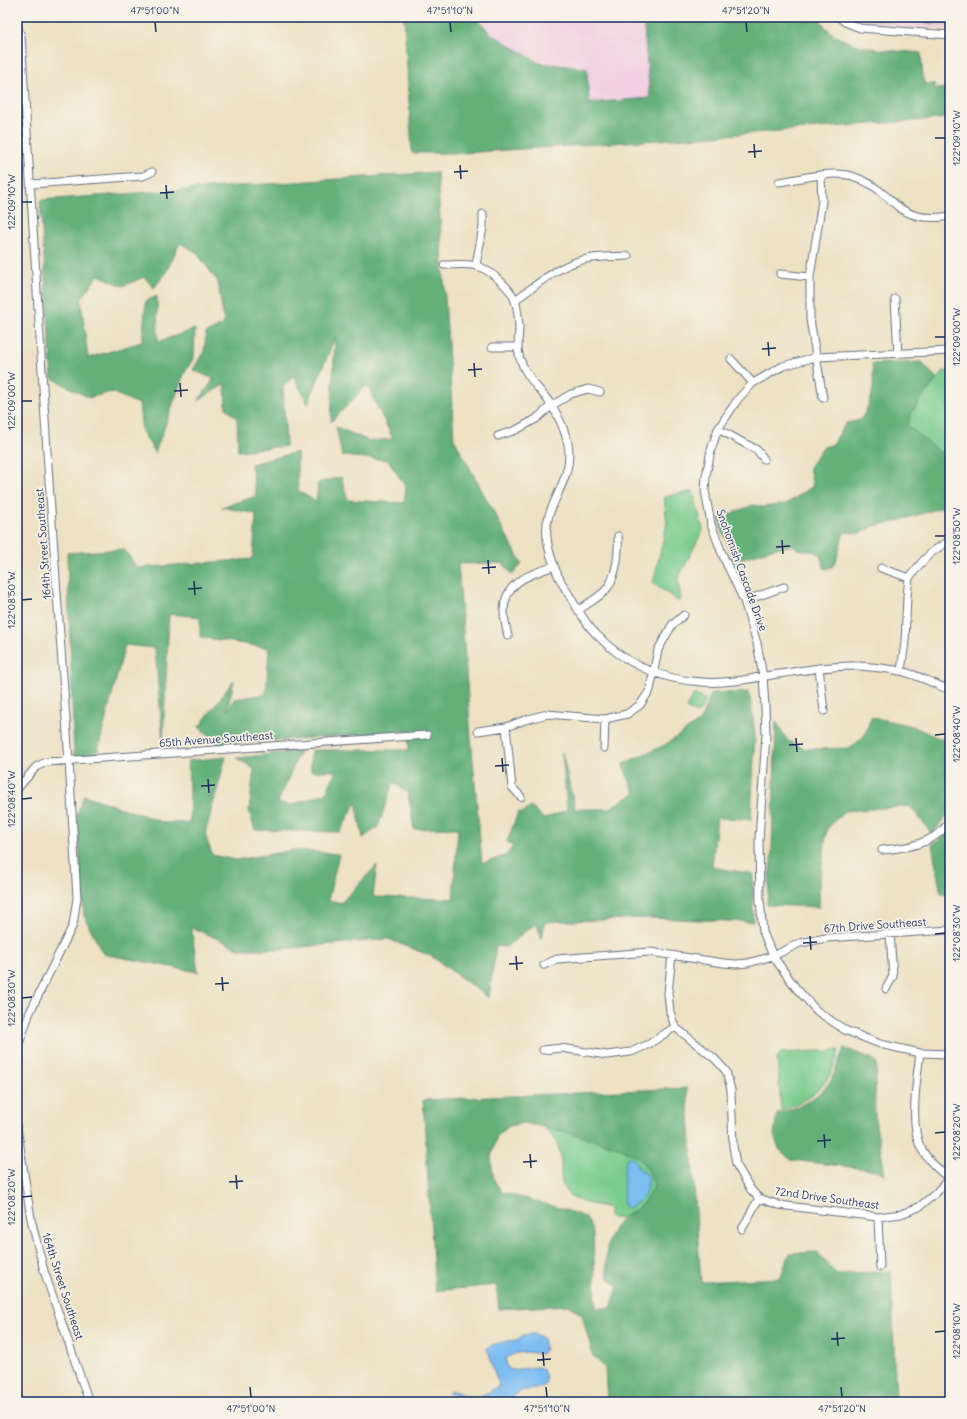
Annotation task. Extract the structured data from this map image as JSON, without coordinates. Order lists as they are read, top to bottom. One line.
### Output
{"streets":{"street":["164th Street Southeast","Snohomish Cascade Drive","65th Avenue Southeast","67th Drive Southeast","72nd Drive Southeast"]},"crossings":[["164th Street Southeast","65th Avenue Southeast"],["Snohomish Cascade Drive","67th Drive Southeast"]],"coordinates":["47°51'00\"N","47°51'10\"N","47°51'20\"N","122°09'10\"W","122°09'00\"W","122°08'50\"W","122°08'40\"W","122°08'30\"W","122°08'20\"W","122°08'10\"W"]}
